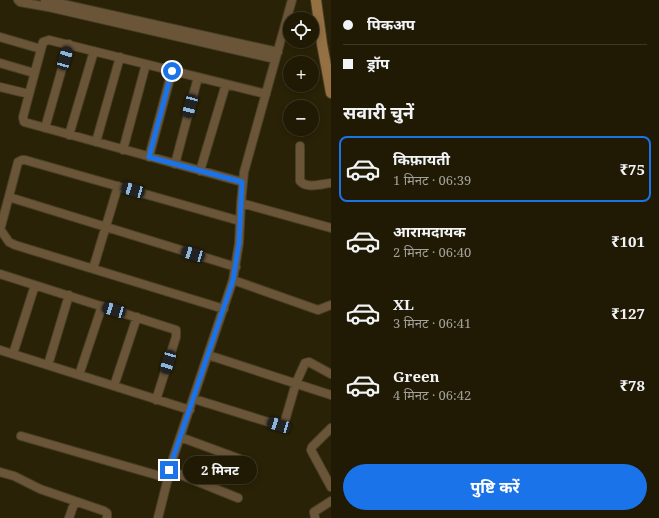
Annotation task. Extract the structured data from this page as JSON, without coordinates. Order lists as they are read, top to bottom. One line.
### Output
{"page":{"banner":["पिकअप","ड्रॉप"],"map_buttons":["+","−"],"heading":"सवारी चुनें","list":[{"name":"किफ़ायती","note":"1 मिनट · 06:39","value":"₹75"},{"name":"आरामदायक","note":"2 मिनट · 06:40","value":"₹101"},{"name":"XL","note":"3 मिनट · 06:41","value":"₹127"},{"name":"Green","note":"4 मिनट · 06:42","value":"₹78"}],"bubble":"2 मिनट","buttons":"पुष्टि करें"}}
